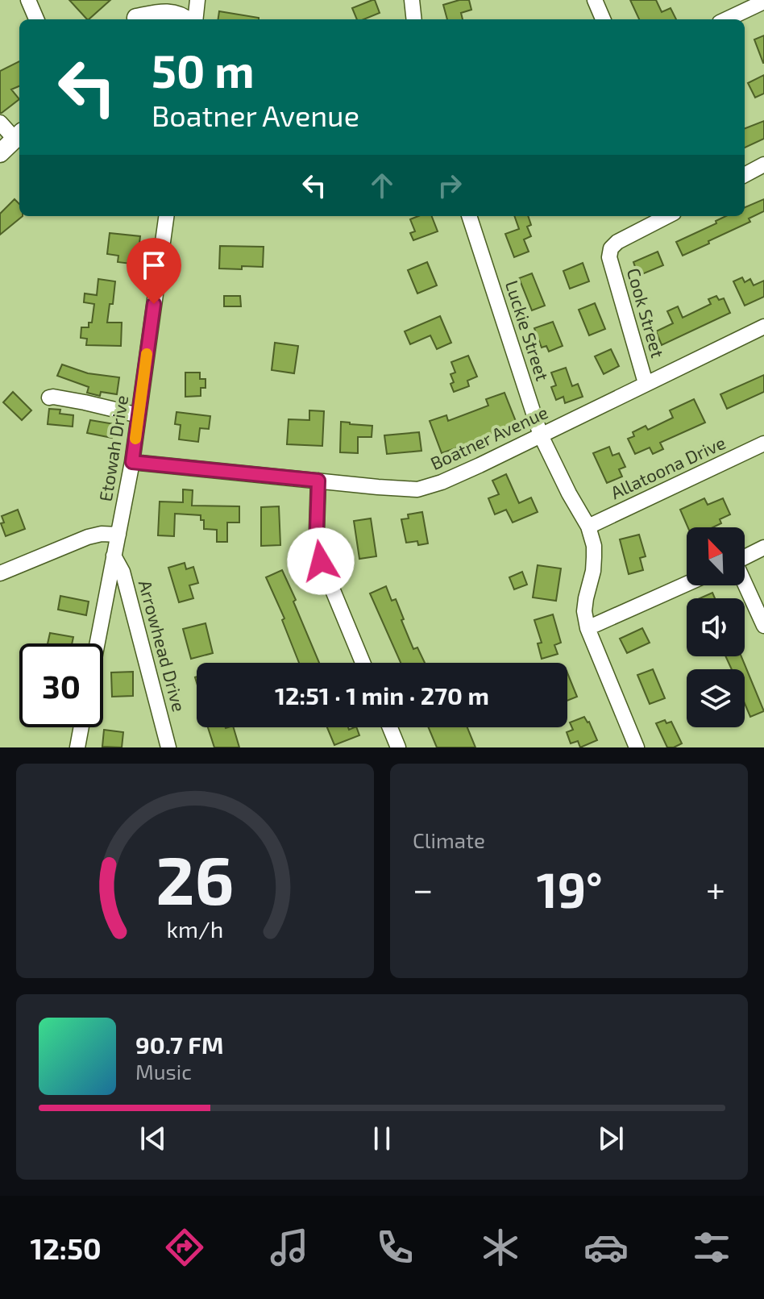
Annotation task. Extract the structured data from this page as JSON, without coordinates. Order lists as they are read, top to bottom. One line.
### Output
{"streets":{"street":["Cook Street","Luckie Street","Boatner Avenue","Etowah Drive","Allatoona Drive","Arrowhead Drive"]},"crossings":[["Cook Street","Boatner Avenue"],["Luckie Street","Boatner Avenue"],["Luckie Street","Allatoona Drive"],["Boatner Avenue","Etowah Drive"],["Etowah Drive","Arrowhead Drive"]],"north":"top left","page":{"turn":["50 m","Boatner Avenue"],"limit":"30","trip":"12:51 · 1 min · 270 m","tile":"Climate","heat":["−","19°","+"],"song":["90.7 FM","Music"],"tabs":"12:50","gauge":["26","km/h"]}}
